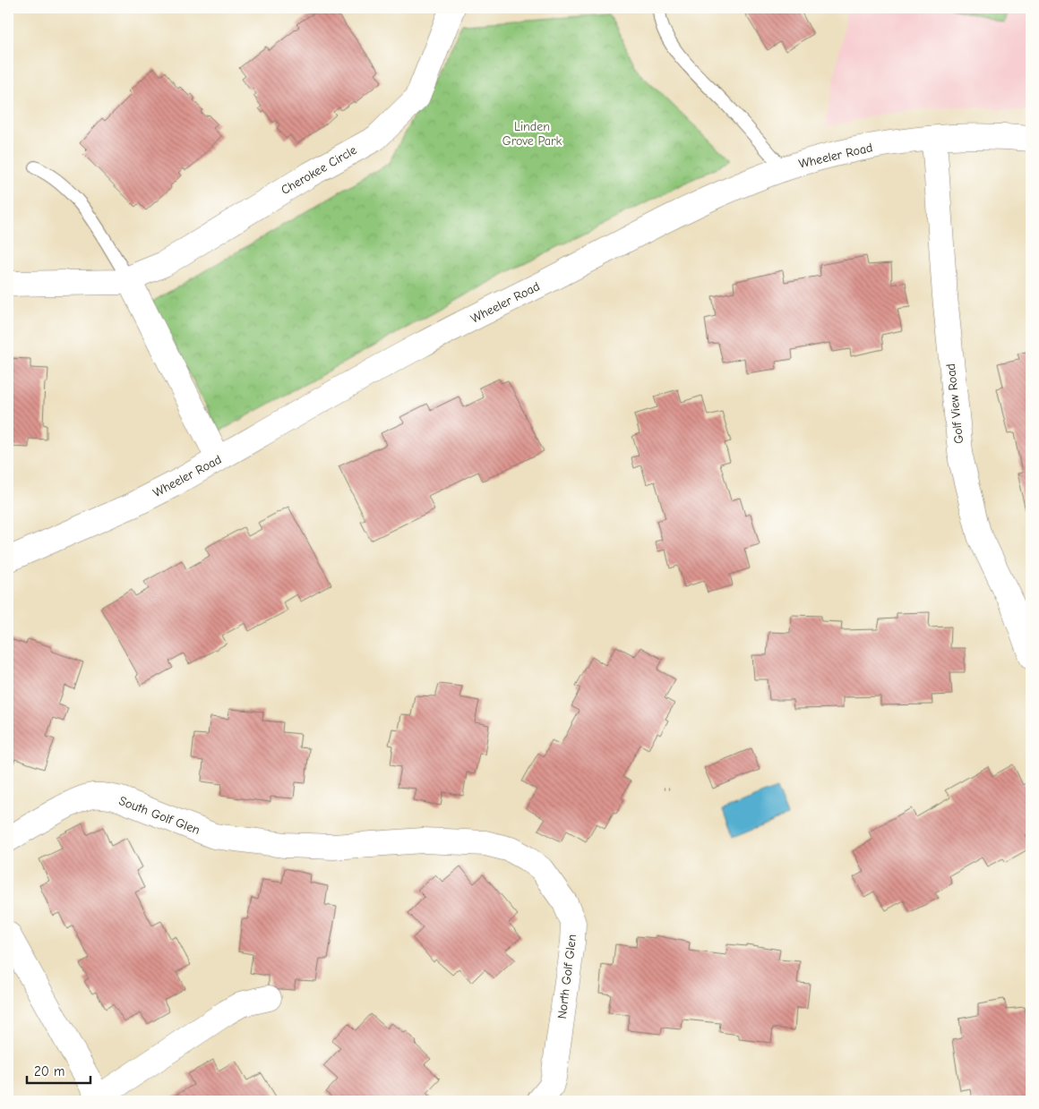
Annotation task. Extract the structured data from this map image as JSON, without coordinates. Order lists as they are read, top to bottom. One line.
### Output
{"streets":{"street":["Wheeler Road","Cherokee Circle","Golf View Road","South Golf Glen","North Golf Glen"]},"crossings":[["Wheeler Road","Golf View Road"],["South Golf Glen","North Golf Glen"]],"parks":["Linden Grove Park"],"scale_bar":"20 m"}
